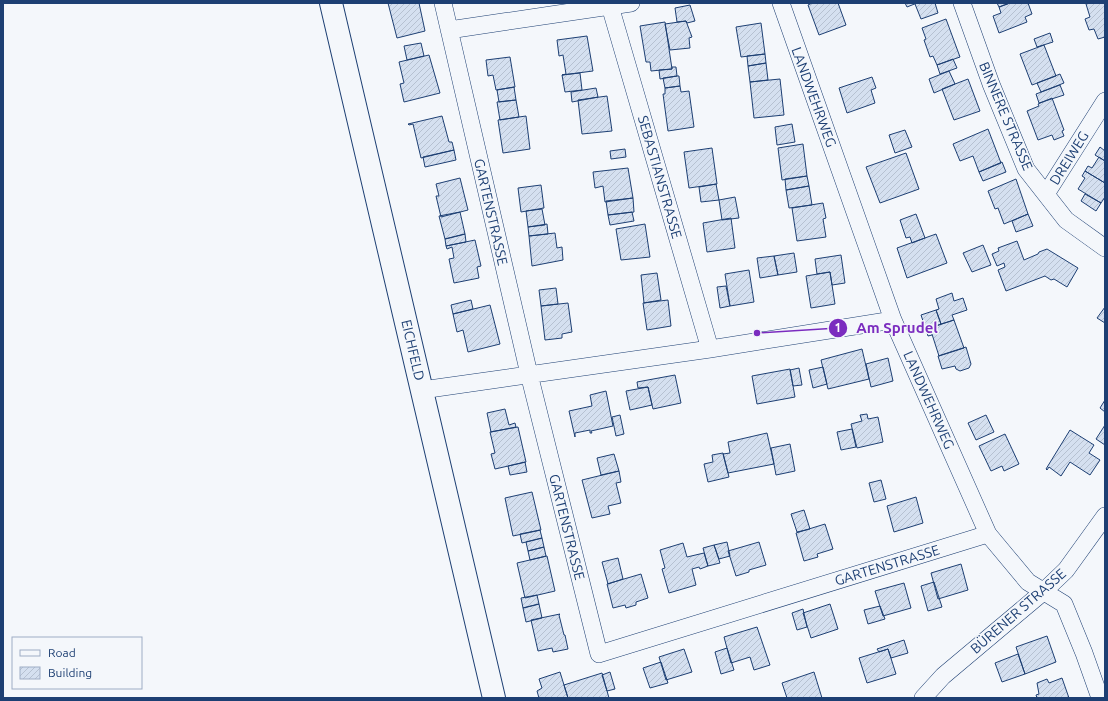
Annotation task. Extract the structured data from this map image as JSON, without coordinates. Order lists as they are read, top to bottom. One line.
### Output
{"streets":{"main road":["EICHFELD"],"street":["LANDWEHRWEG","BINNERE STRASSE","DREIWEG","SEBASTIANSTRASSE","GARTENSTRASSE","BÜRENER STRASSE"]},"crossings":[["LANDWEHRWEG","GARTENSTRASSE"],["LANDWEHRWEG","BÜRENER STRASSE"],["BINNERE STRASSE","DREIWEG"]],"places":["Am Sprudel"],"legend":["Road","Building"]}
